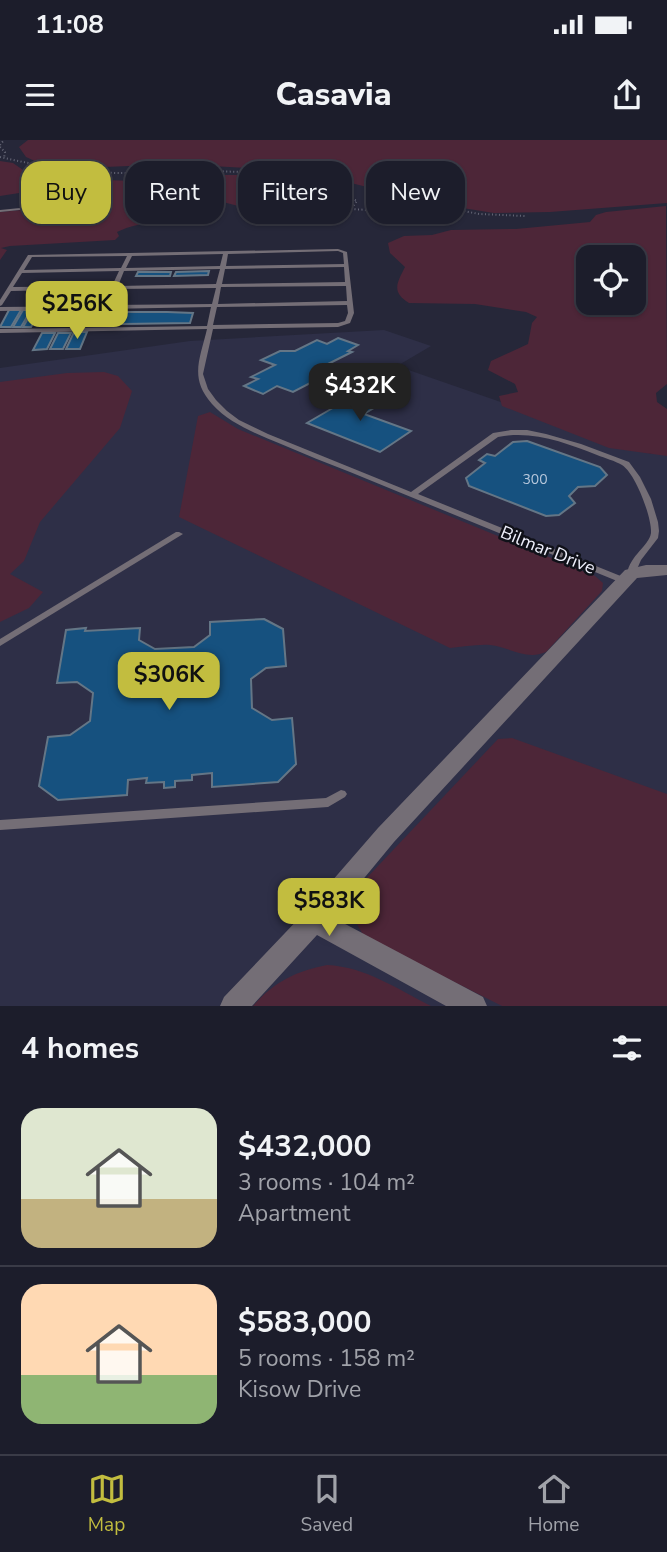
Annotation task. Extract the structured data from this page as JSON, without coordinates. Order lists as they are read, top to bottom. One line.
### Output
{"streets":{"lane":["Bilmar Drive"]},"house_numbers":["300"],"page":{"status":"11:08","header":"Casavia","chip":["Buy","Rent","Filters","New"],"price":["$256K","$432K","$306K","$583K"],"heading":"4 homes","list":[{"name":"$432,000","note":"3 rooms · 104 m² · Apartment"},{"name":"$583,000","note":"5 rooms · 158 m² · Kisow Drive"}],"tabs":["Map","Saved","Home"]}}
